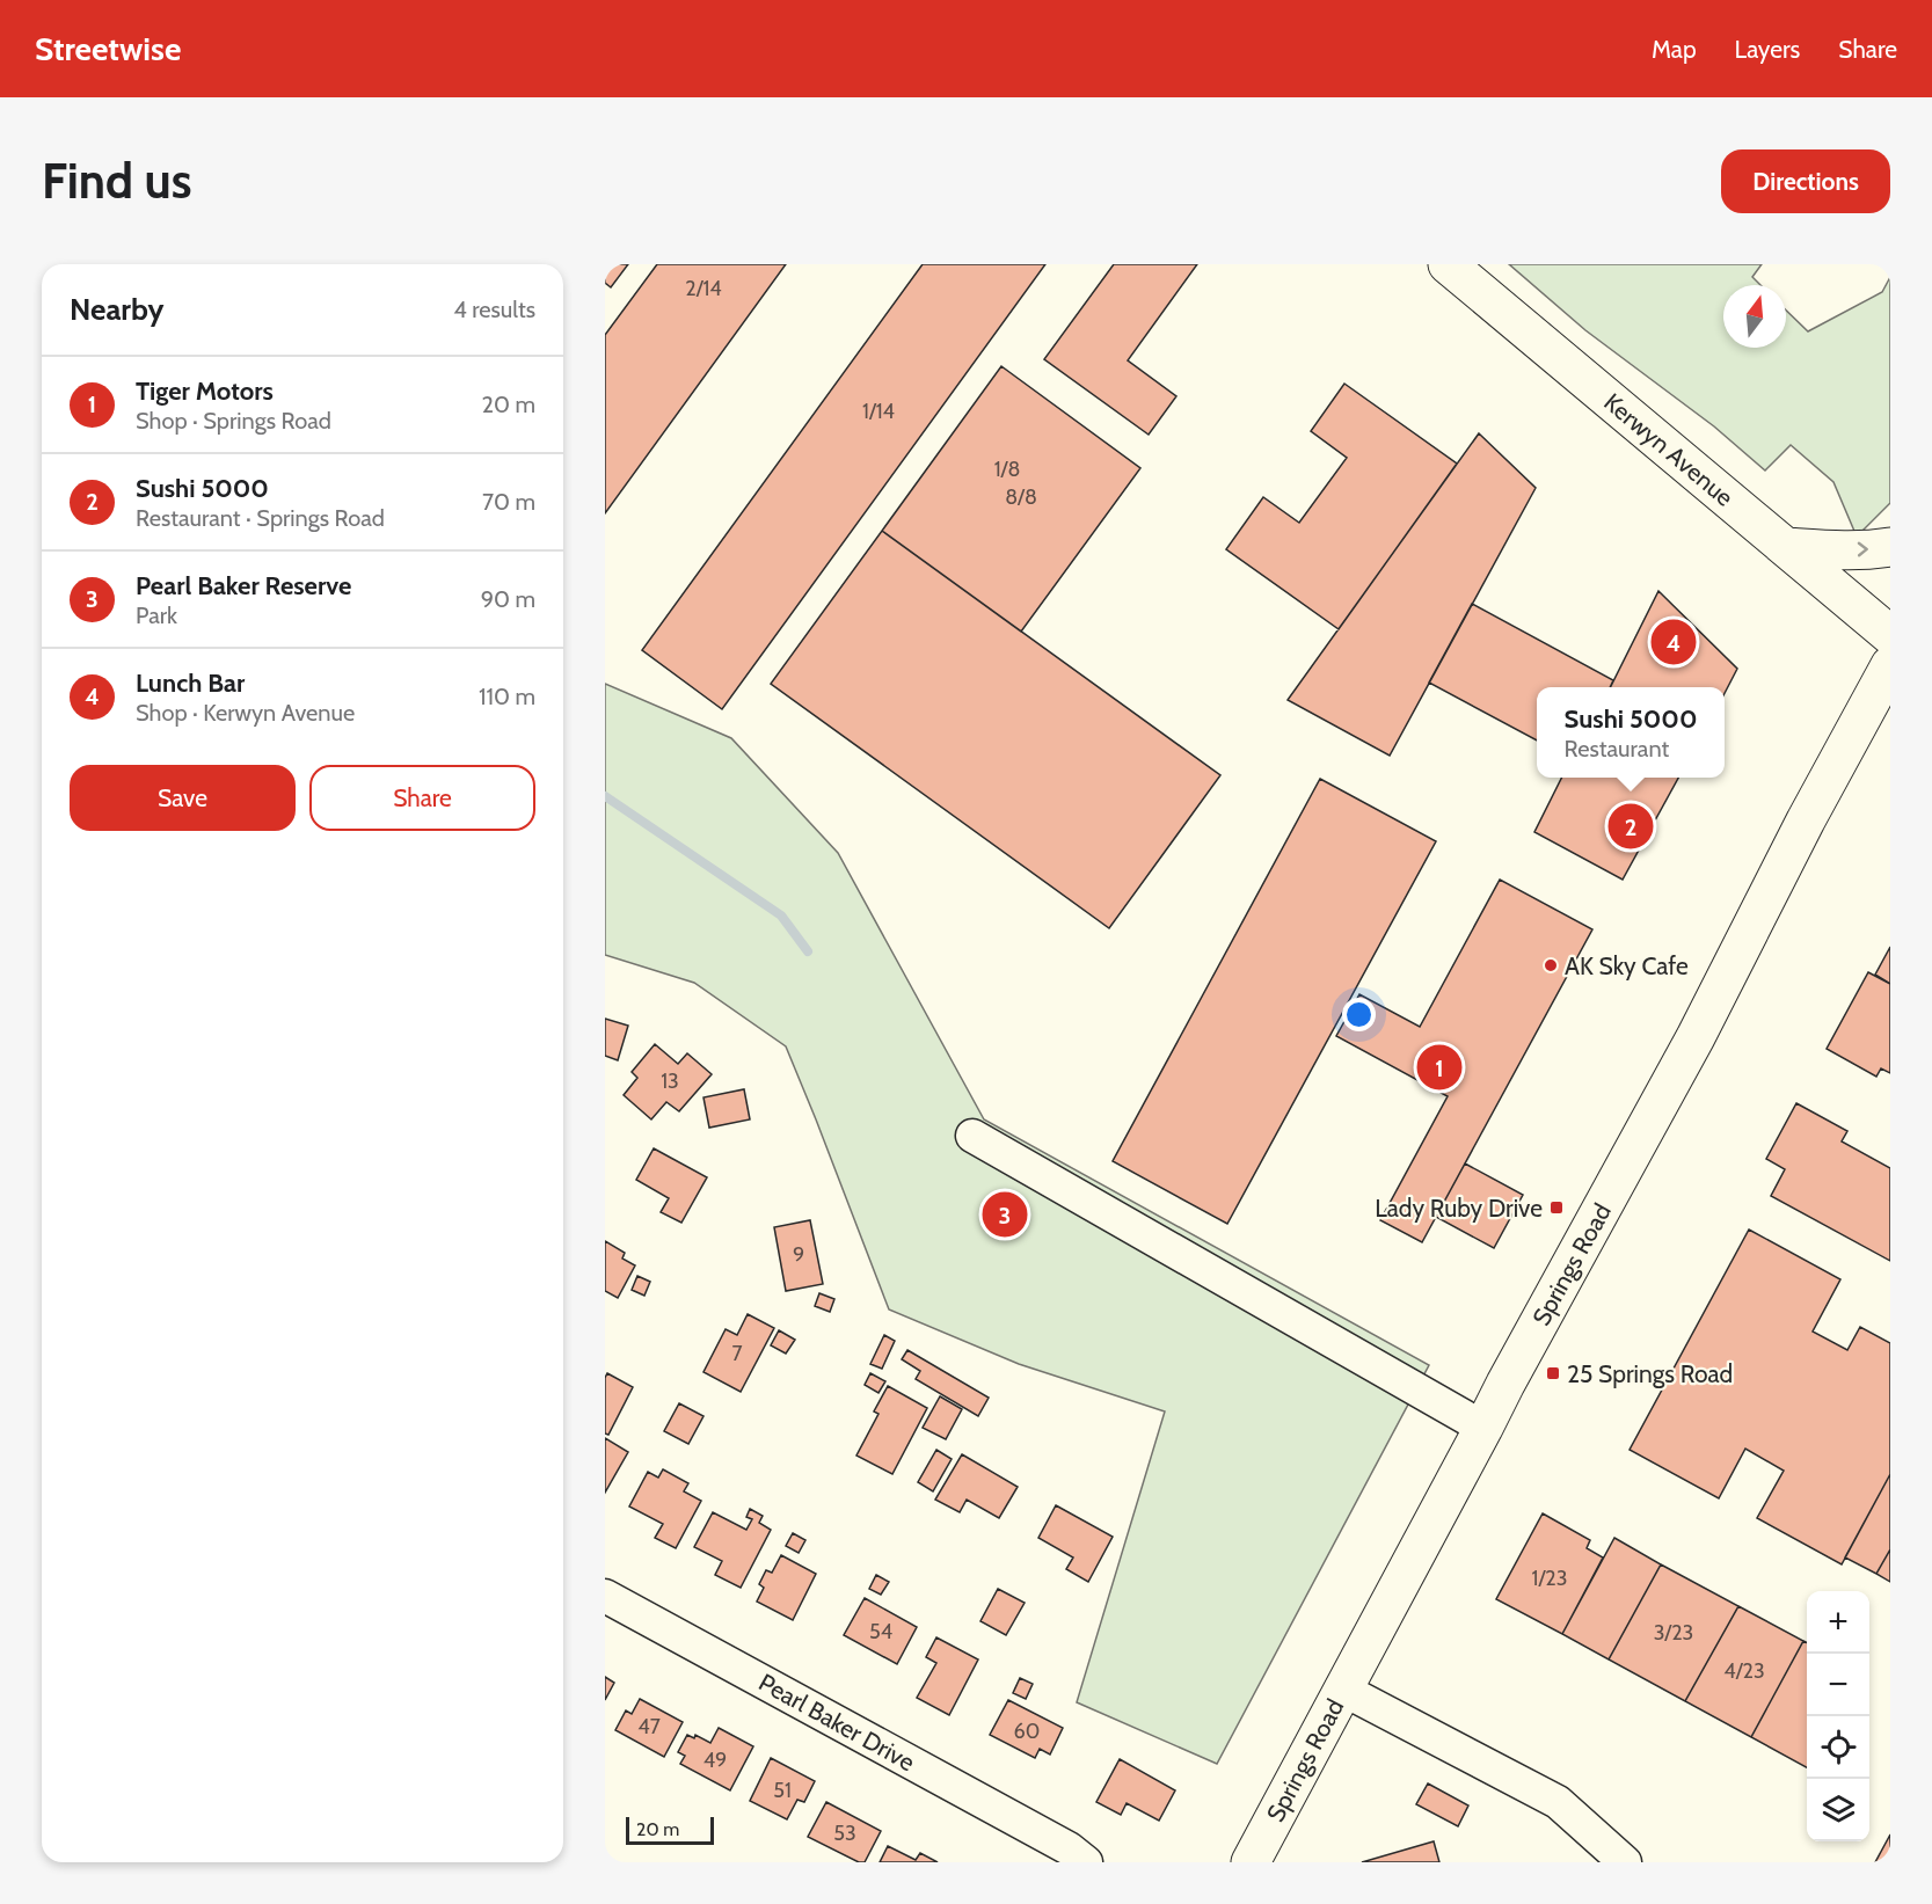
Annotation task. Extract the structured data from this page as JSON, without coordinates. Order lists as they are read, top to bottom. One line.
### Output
{"streets":{"main road":["Kerwyn Avenue","Springs Road"],"street":["Pearl Baker Drive"]},"places":{"other":["AK Sky Cafe"],"transit":["Lady Ruby Drive","25 Springs Road"]},"house_numbers":["2/14","1/14","1/8","8/8","13","9","7","1/23","54","3/23","4/23","47","60","49","51","53"],"scale_bar":"20 m","north":"top","page":{"header":"Streetwise","nav":["Map","Layers","Share"],"buttons":["Directions",["Save","Share"]],"title":"Find us","heading":["Nearby","4 results"],"list":[{"mark":"1","name":"Tiger Motors","note":"Shop · Springs Road","value":"20 m"},{"mark":"2","name":"Sushi 5000","note":"Restaurant · Springs Road","value":"70 m"},{"mark":"3","name":"Pearl Baker Reserve","note":"Park","value":"90 m"},{"mark":"4","name":"Lunch Bar","note":"Shop · Kerwyn Avenue","value":"110 m"}],"pins":["4","2","1","3"],"popup":["Sushi 5000","Restaurant"],"map_buttons":["+","−"],"scale":"20 m"}}
